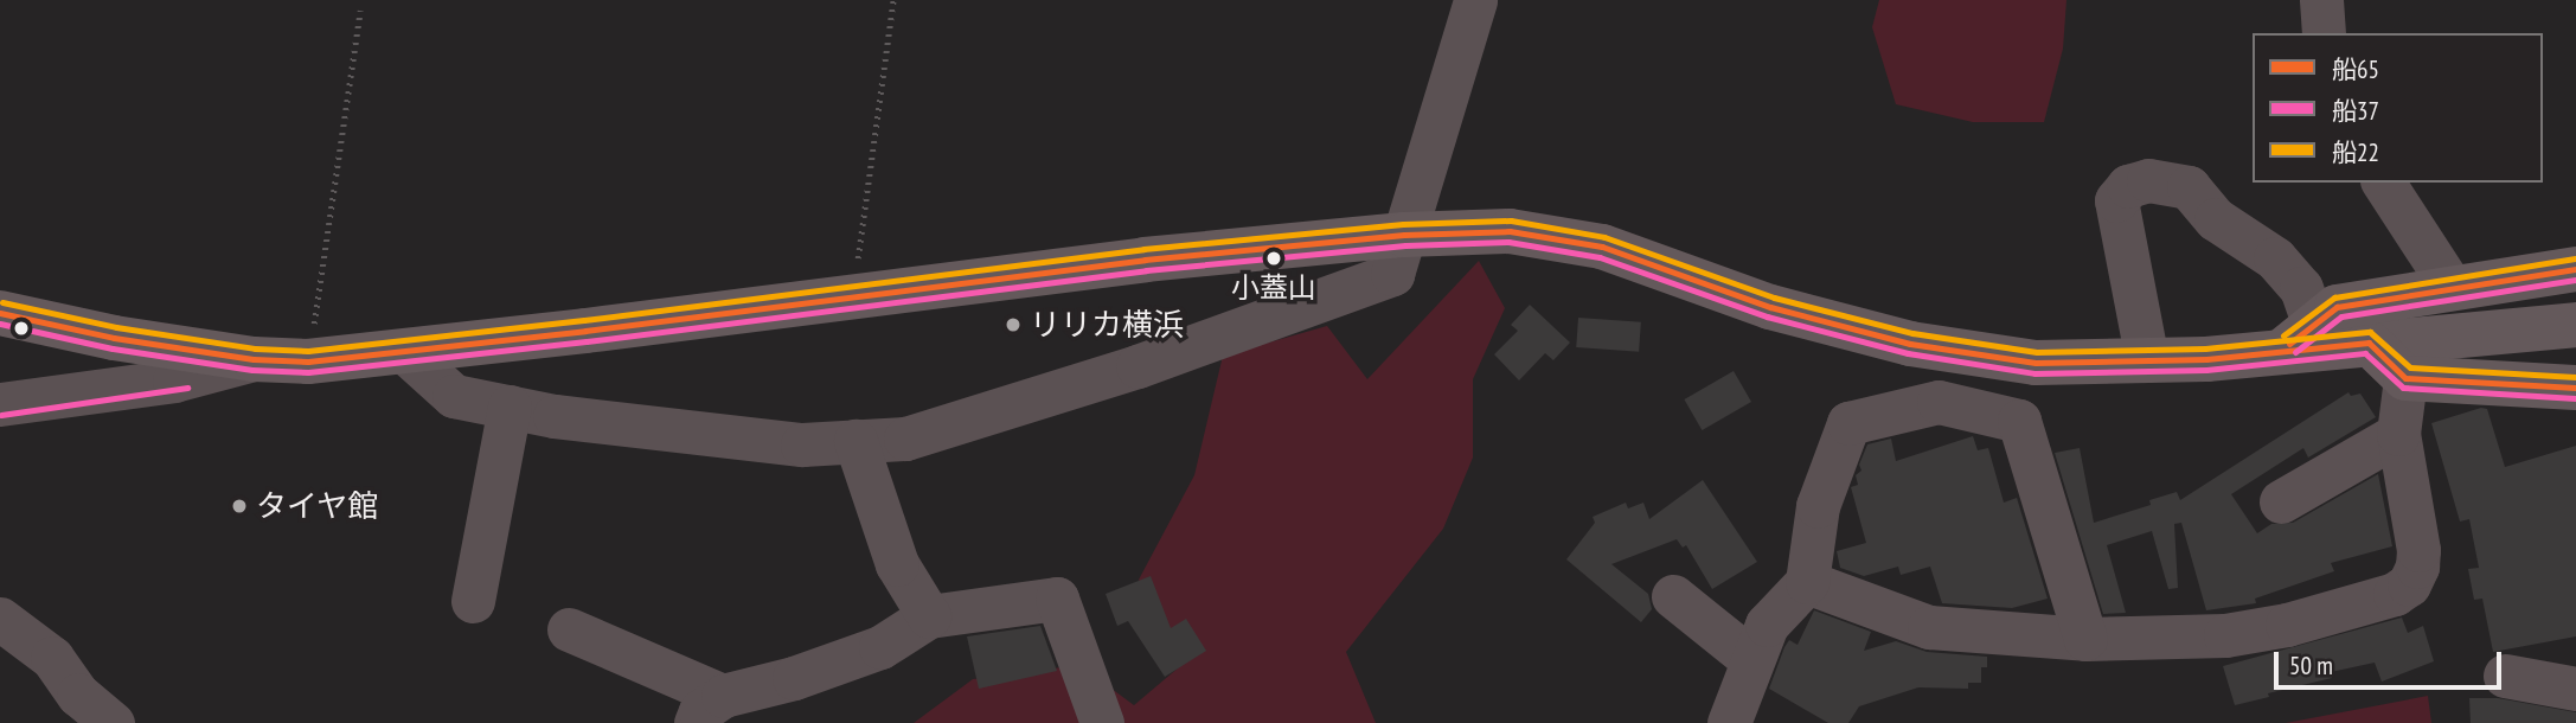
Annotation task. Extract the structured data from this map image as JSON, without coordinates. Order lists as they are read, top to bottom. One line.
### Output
{"places":["小蓋山","リリカ横浜","タイヤ館"],"lines":["transit line 船22","transit line 船65","transit line 船37"],"legend":["船65","船37","船22"],"scale_bar":"50 m"}
